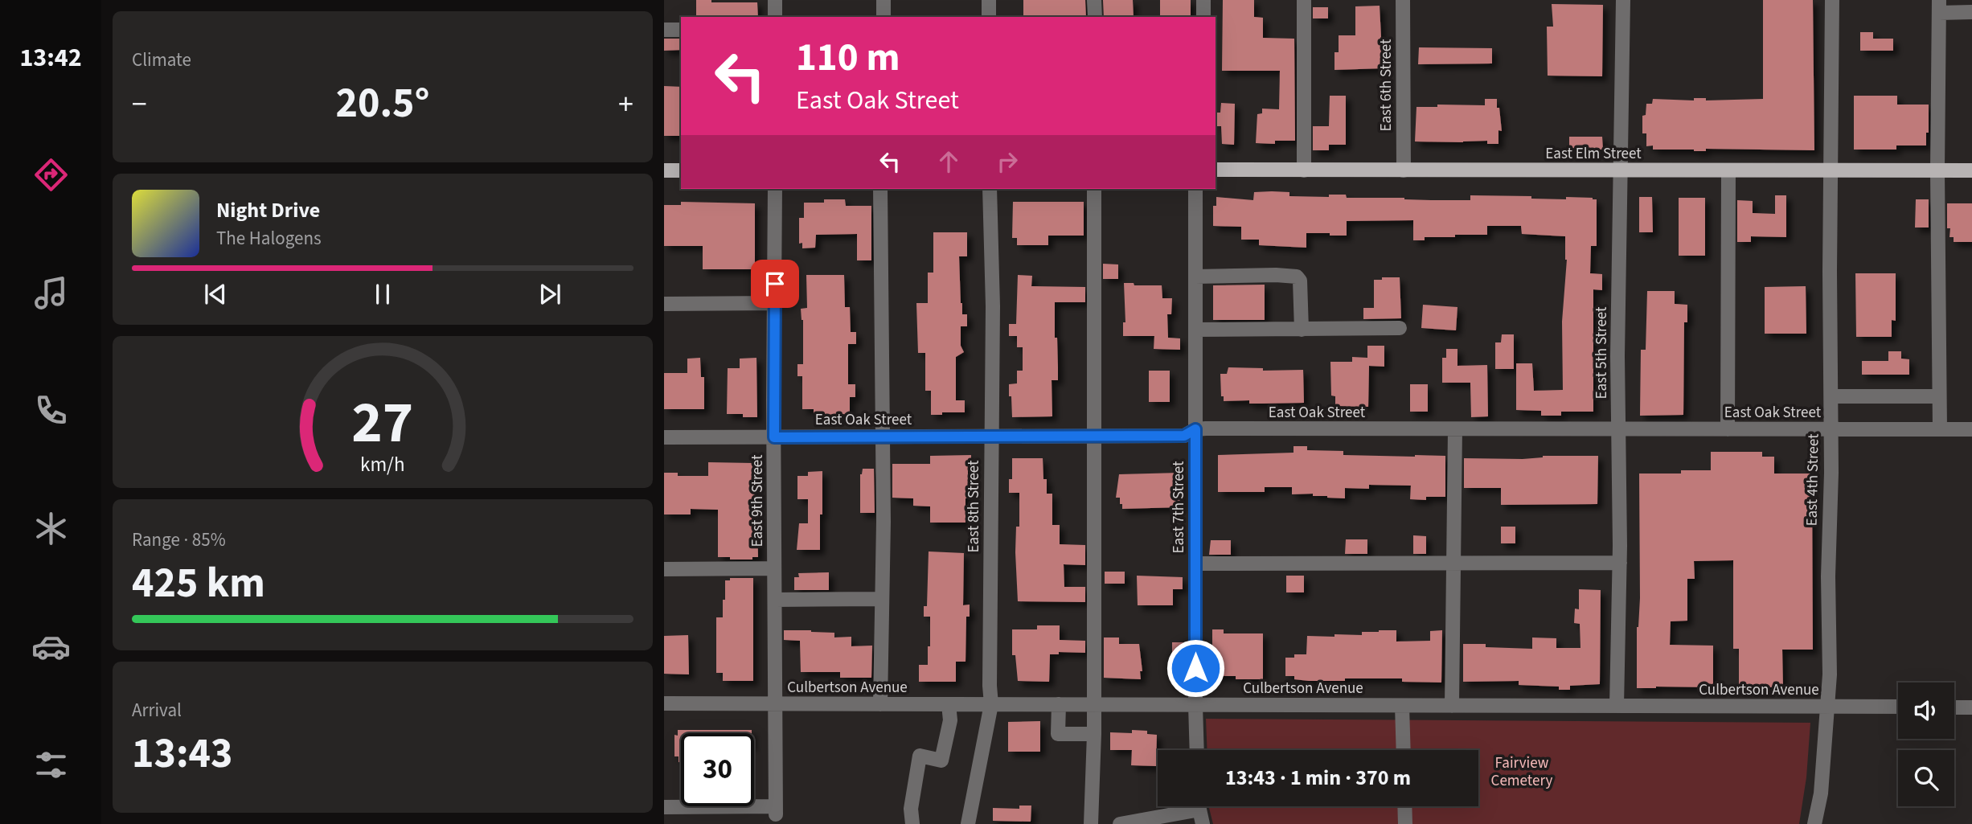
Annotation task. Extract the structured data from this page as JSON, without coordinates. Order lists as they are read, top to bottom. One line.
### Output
{"streets":{"main road":["East Elm Street"],"street":["East 6th Street","East 5th Street","East Oak Street","East 4th Street","East 9th Street","East 8th Street","East 7th Street","Culbertson Avenue"]},"crossings":[["East 6th Street","East Elm Street"],["East Elm Street","East 5th Street"],["East Elm Street","East 4th Street"],["East 5th Street","East Oak Street"],["East 5th Street","Culbertson Avenue"],["East Oak Street","East 4th Street"],["East Oak Street","East 9th Street"],["East Oak Street","East 8th Street"],["East Oak Street","East 7th Street"],["East 4th Street","Culbertson Avenue"],["East 9th Street","Culbertson Avenue"],["East 8th Street","Culbertson Avenue"],["East 7th Street","Culbertson Avenue"]],"parks":["Fairview Cemetery"],"page":{"tabs":"13:42","tile":["Climate",["Range · 85%","425 km"],["Arrival","13:43"]],"turn":["110 m","East Oak Street"],"heat":["−","20.5°","+"],"song":["Night Drive","The Halogens"],"limit":"30","trip":"13:43 · 1 min · 370 m","gauge":["27","km/h"]}}
